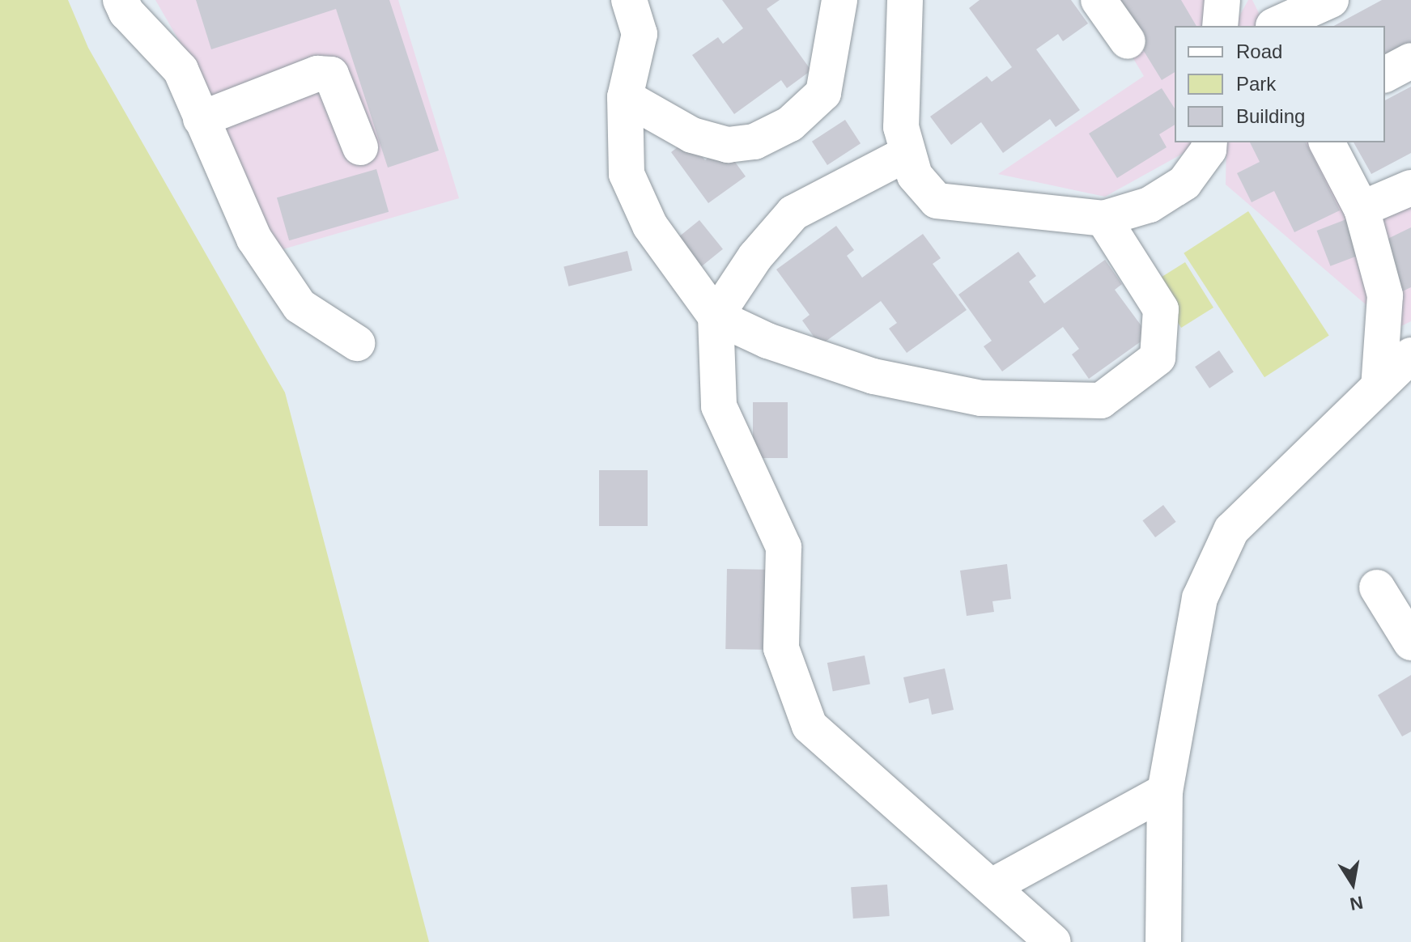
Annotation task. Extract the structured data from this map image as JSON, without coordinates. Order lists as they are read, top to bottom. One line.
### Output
{"legend":["Road","Park","Building"],"north":"bottom"}
